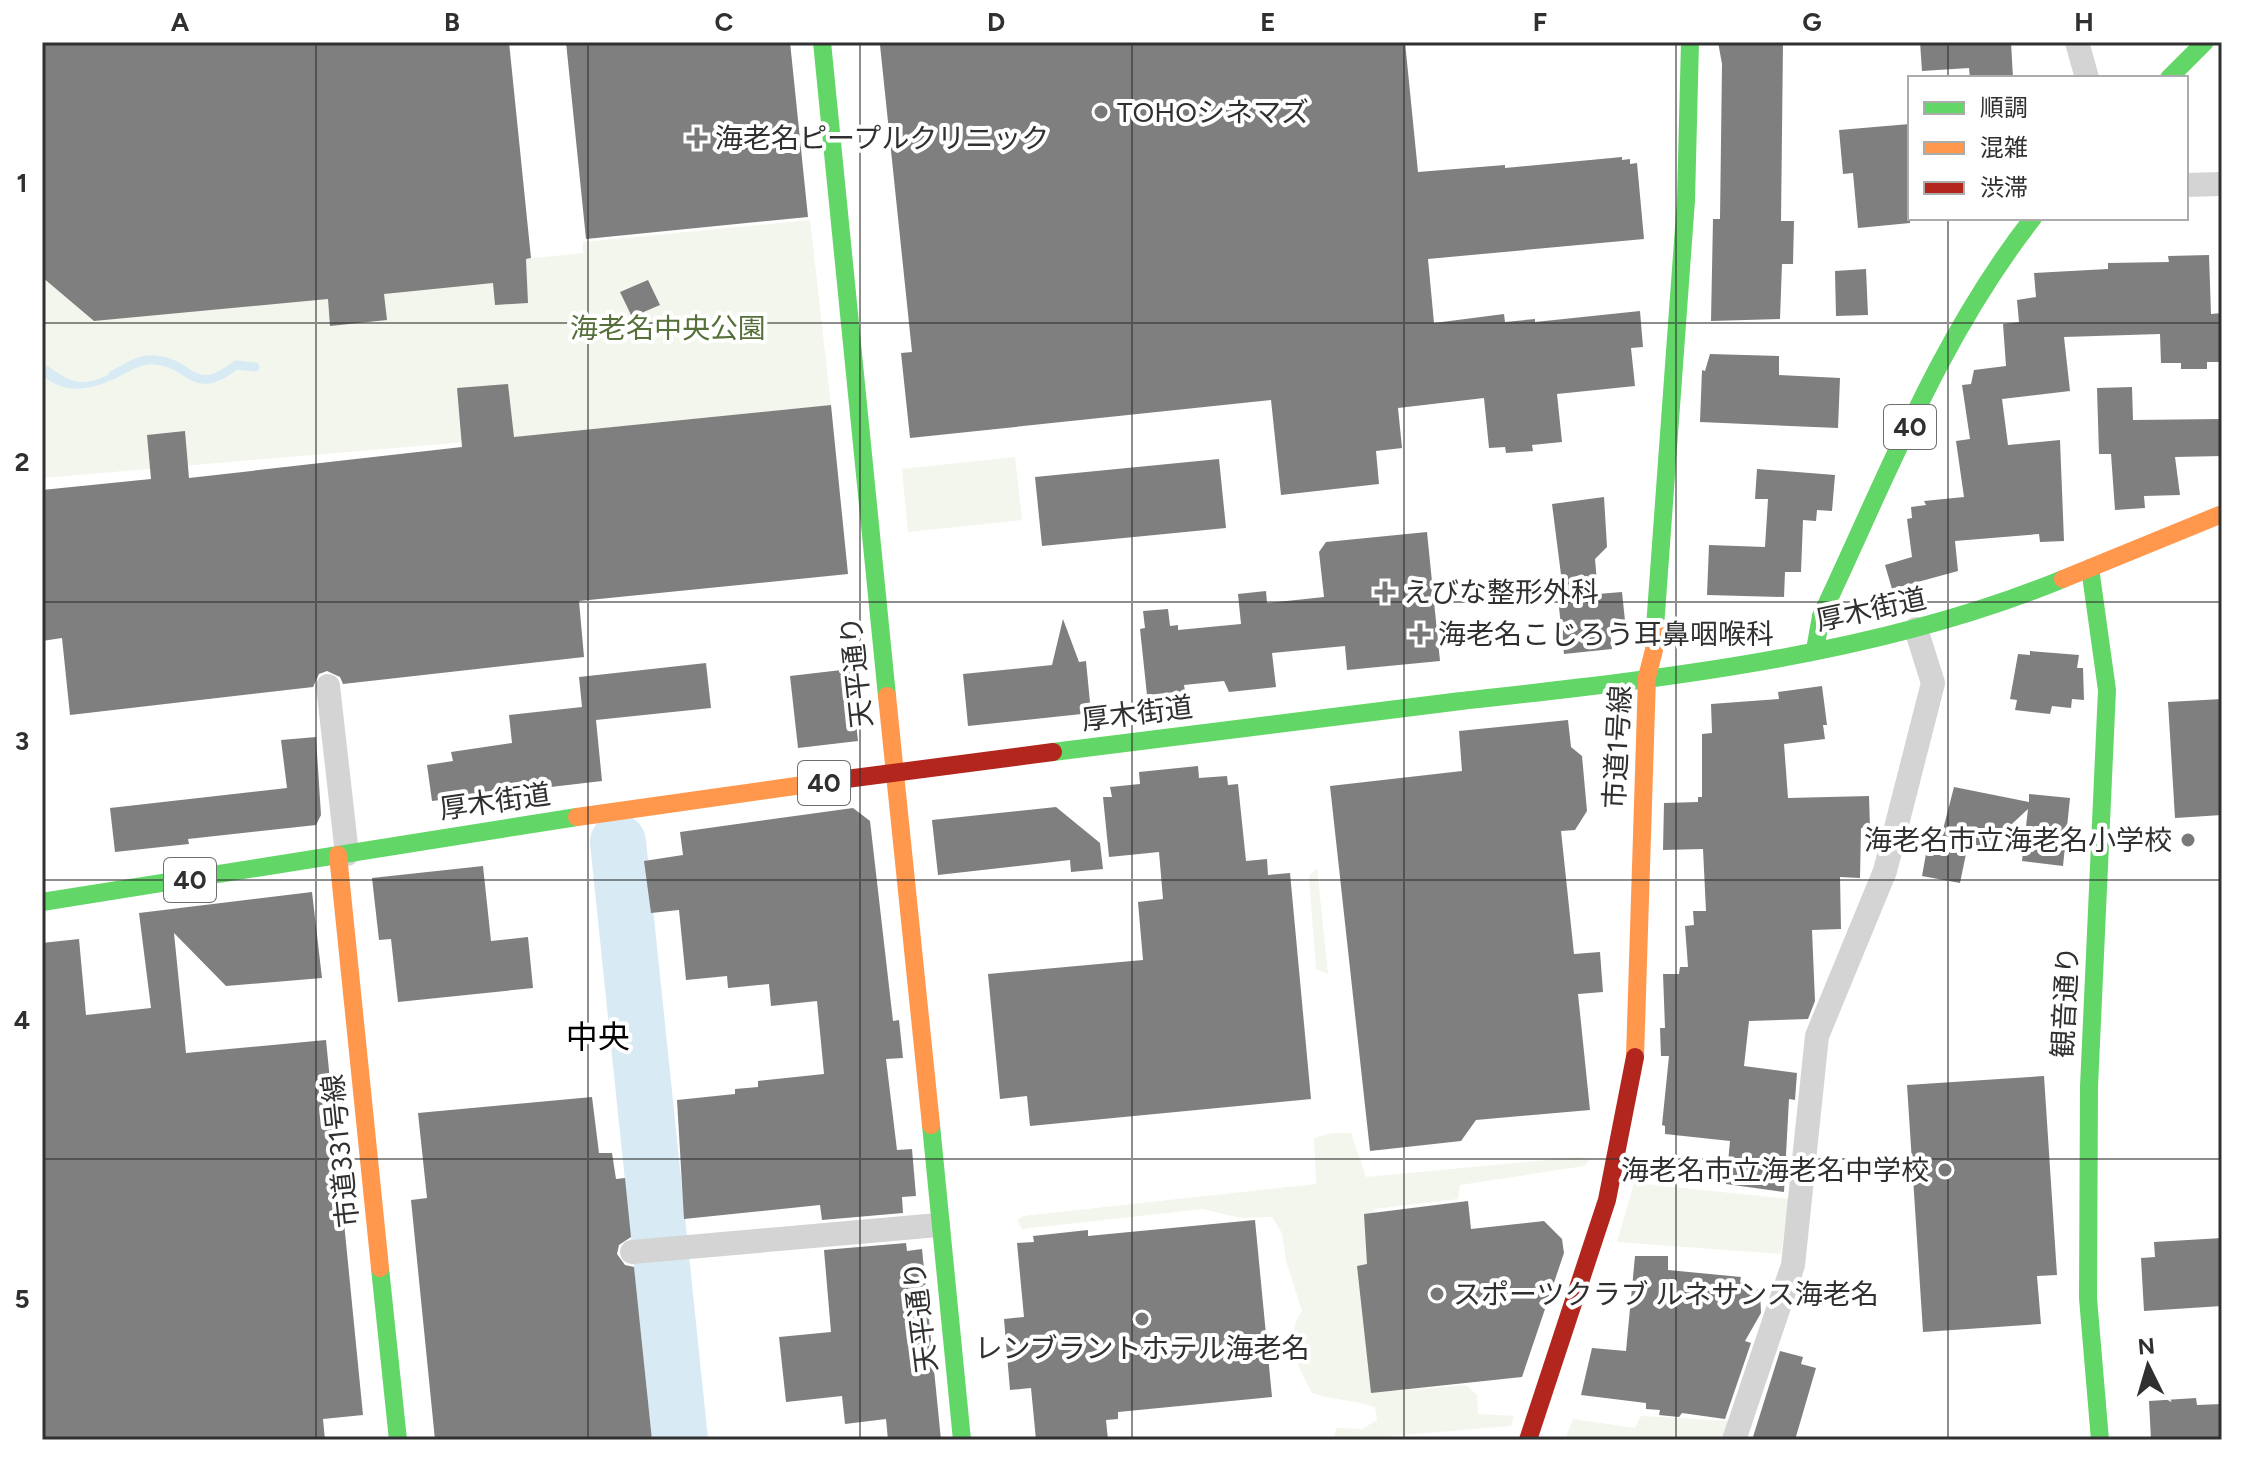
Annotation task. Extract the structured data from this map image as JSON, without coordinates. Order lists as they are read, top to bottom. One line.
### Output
{"streets":{"main road":["40","厚木街道","天平通り","市道1号線","観音通り","市道331号線"]},"crossings":[["40","厚木街道"],["厚木街道","天平通り"],["厚木街道","市道1号線"],["厚木街道","観音通り"],["厚木街道","市道331号線"]],"districts":["中央"],"parks":["海老名中央公園"],"places":{"other":["TOHOシネマズ","海老名市立海老名小学校","海老名市立海老名中学校","スポーツクラブ ルネサンス海老名","レンブラントホテル海老名"],"health":["海老名ピープルクリニック","えびな整形外科","海老名こじろう耳鼻咽喉科"]},"legend":["順調","混雑","渋滞"],"north":"top","grid":{"columns":["A","B","C","D","E","F","G","H"],"rows":["1","2","3","4","5"]}}
